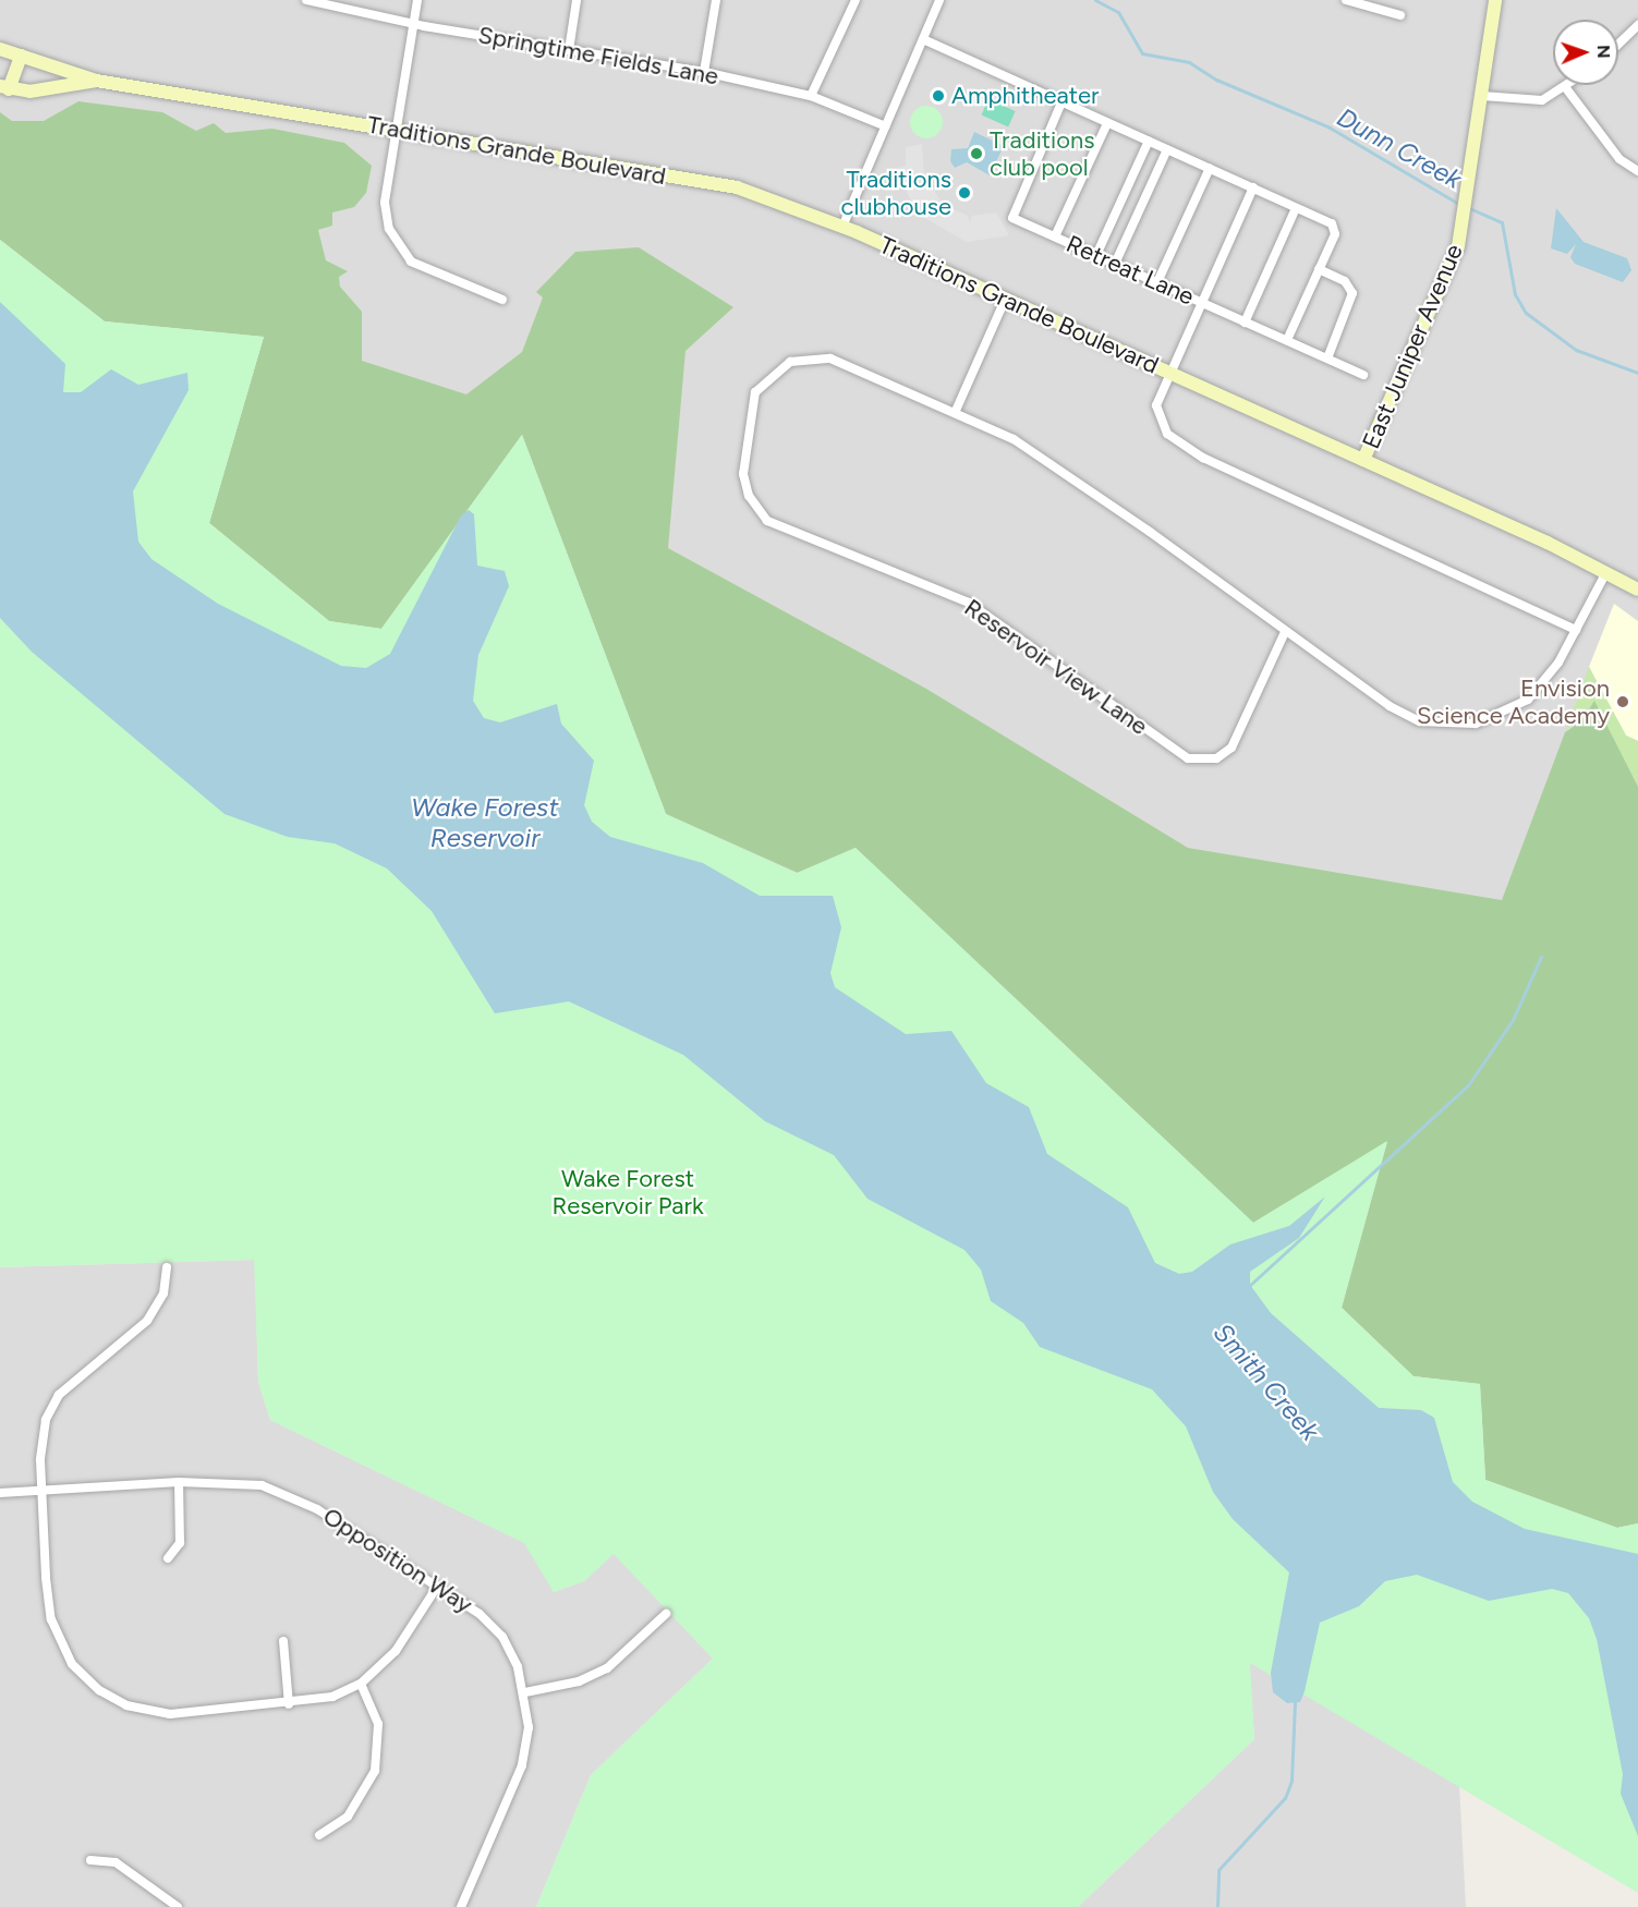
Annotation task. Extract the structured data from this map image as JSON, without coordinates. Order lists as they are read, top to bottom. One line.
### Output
{"streets":{"main road":["Traditions Grande Boulevard","East Juniper Avenue"],"street":["Springtime Fields Lane","Retreat Lane","Reservoir View Lane","Opposition Way"]},"crossings":[["Traditions Grande Boulevard","East Juniper Avenue"],["Traditions Grande Boulevard","Reservoir View Lane"]],"water":["Dunn Creek","Wake Forest Reservoir","Smith Creek"],"parks":["Wake Forest Reservoir Park"],"places":["Amphitheater","Traditions club pool","Traditions clubhouse","Envision Science Academy"],"north":"right"}
